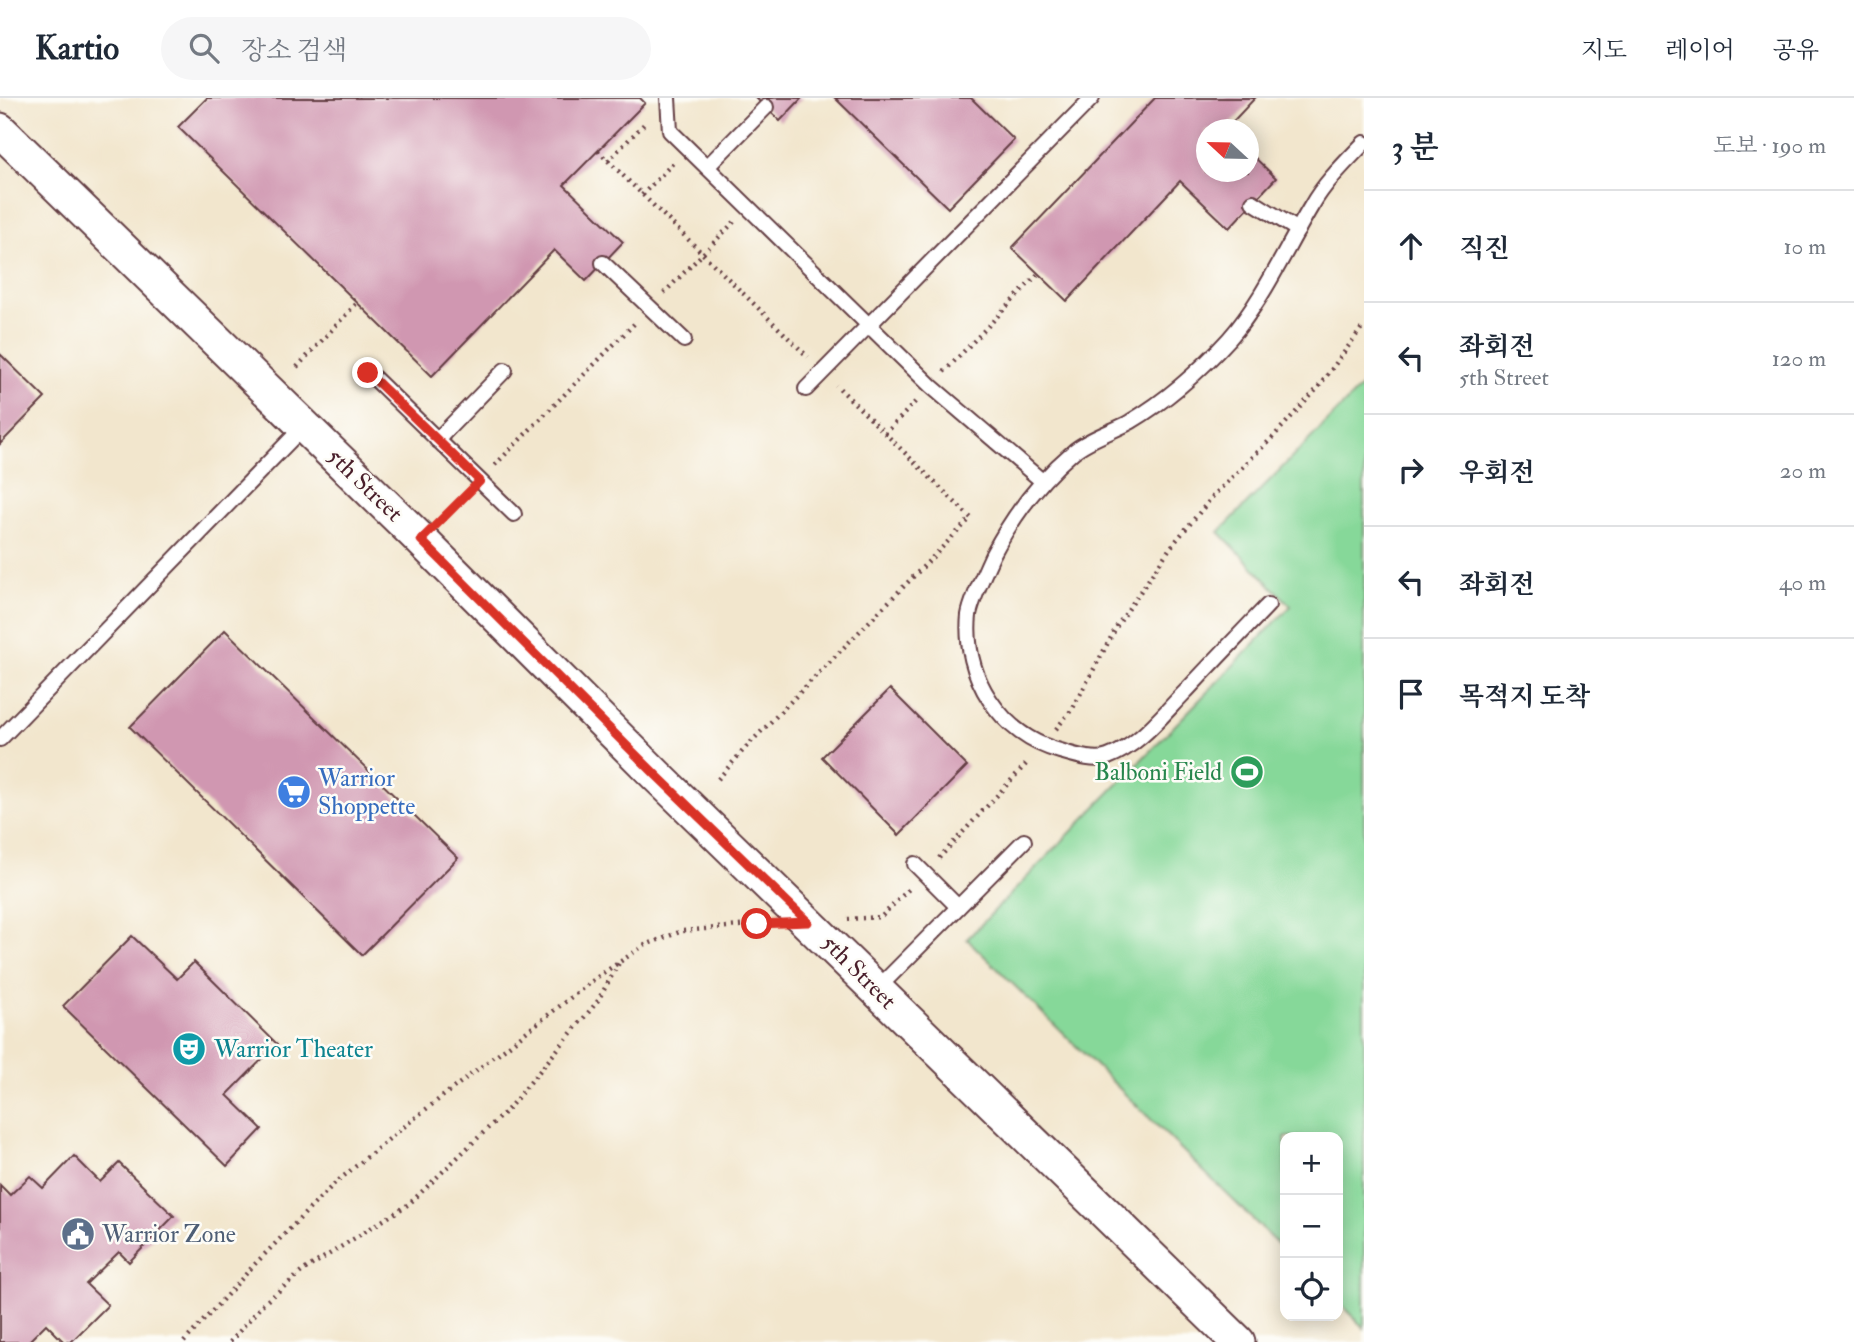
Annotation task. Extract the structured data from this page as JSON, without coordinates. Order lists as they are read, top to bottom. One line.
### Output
{"streets":{"street":["5th Street"]},"places":{"sports":["Balboni Field"],"supermarket":["Warrior Shoppette"],"theatre":["Warrior Theater"],"public building":["Warrior Zone"]},"north":"left","page":{"header":"Kartio","search":"장소 검색","nav":["지도","레이어","공유"],"heading":["3 분","도보 · 190 m"],"list":[["직진","10 m"],["좌회전","5th Street","120 m"],["우회전","20 m"],["좌회전","40 m"],"목적지 도착"],"map_buttons":["+","−"]}}
